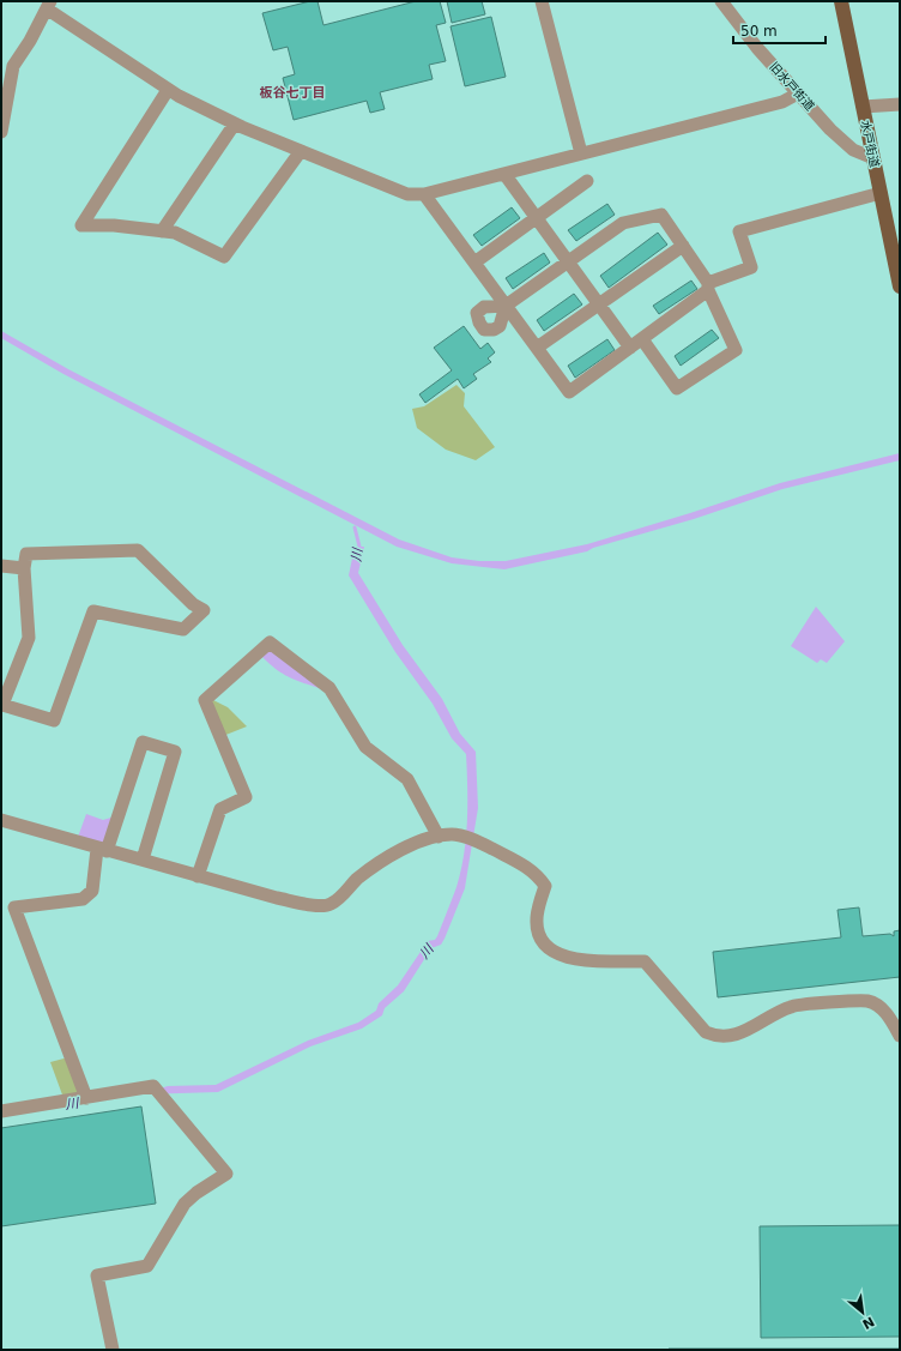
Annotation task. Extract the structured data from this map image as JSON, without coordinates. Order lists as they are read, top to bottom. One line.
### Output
{"streets":{"main road":["水戸街道"],"street":["旧水戸街道"]},"crossings":[["旧水戸街道","水戸街道"]],"districts":["板谷七丁目"],"water":["川"],"scale_bar":"50 m","north":"bottom right"}
